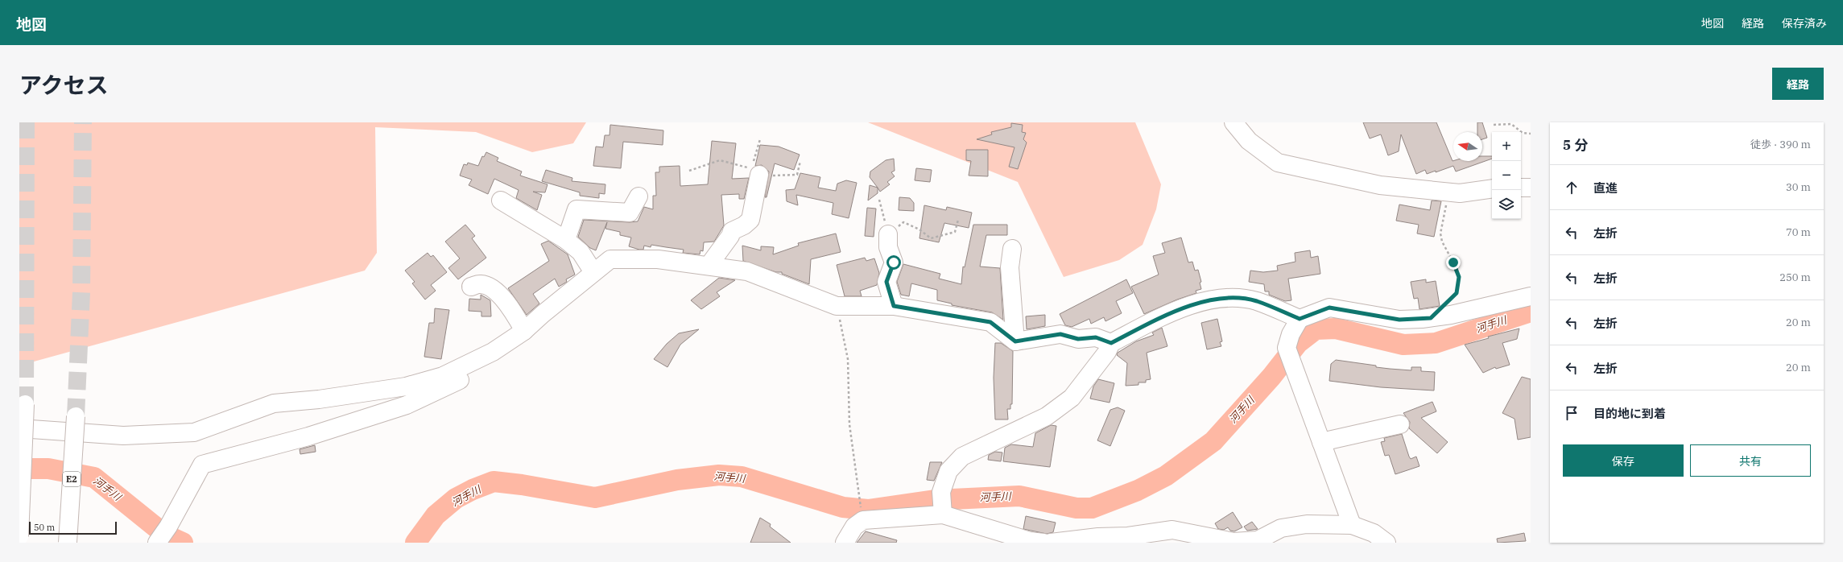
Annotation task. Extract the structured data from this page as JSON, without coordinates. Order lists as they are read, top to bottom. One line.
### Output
{"streets":{"main road":["E2"]},"water":["河手川"],"scale_bar":"50 m","north":"left","page":{"header":"地図","nav":["地図","経路","保存済み"],"title":"アクセス","buttons":["経路",["保存","共有"]],"heading":["5 分","徒歩 · 390 m"],"map_buttons":["+","−"],"list":[["直進","30 m"],["左折","70 m"],["左折","250 m"],["左折","20 m"],["左折","20 m"],"目的地に到着"],"scale":"50 m"}}
